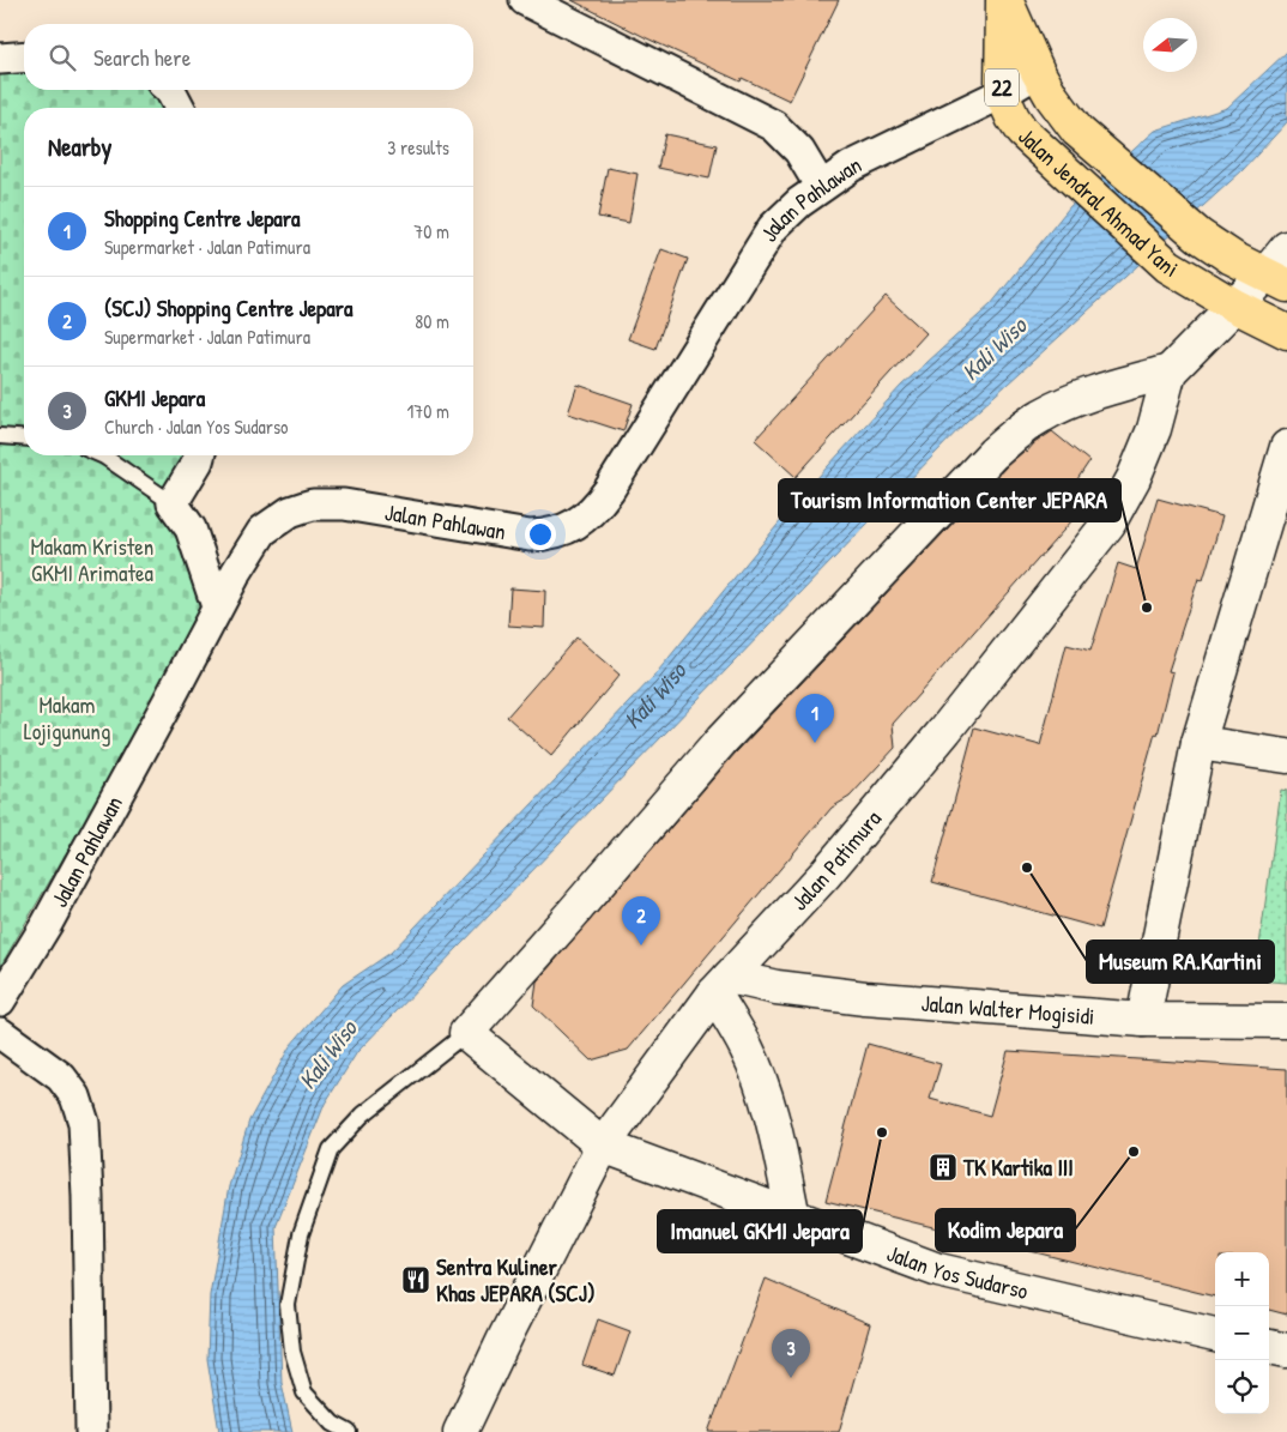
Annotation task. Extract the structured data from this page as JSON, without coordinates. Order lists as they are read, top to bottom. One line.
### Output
{"streets":{"highway":["22","Jalan Jendral Ahmad Yani"],"street":["Jalan Pahlawan","Jalan Patimura","Jalan Walter Mogisidi","Jalan Yos Sudarso"]},"crossings":[["22","Jalan Jendral Ahmad Yani"],["22","Jalan Patimura"],["Jalan Jendral Ahmad Yani","Jalan Pahlawan"],["Jalan Jendral Ahmad Yani","Jalan Patimura"],["Jalan Patimura","Jalan Walter Mogisidi"],["Jalan Patimura","Jalan Yos Sudarso"]],"water":["Kali Wiso"],"parks":["Makam Kristen GKMI Arimatea","Makam Lojigunung"],"places":{"other":["Tourism Information Center JEPARA","Museum RA.Kartini","Imanuel GKMI Jepara","Kodim Jepara"],"building":["TK Kartika III"],"restaurant":["Sentra Kuliner Khas JEPARA (SCJ)"]},"north":"left","page":{"search":"Search here","heading":["Nearby","3 results"],"list":[{"mark":"1","name":"Shopping Centre Jepara","note":"Supermarket · Jalan Patimura","value":"70 m"},{"mark":"2","name":"(SCJ) Shopping Centre Jepara","note":"Supermarket · Jalan Patimura","value":"80 m"},{"mark":"3","name":"GKMI Jepara","note":"Church · Jalan Yos Sudarso","value":"170 m"}],"pins":["1","2","3"],"map_buttons":["+","−"]}}
